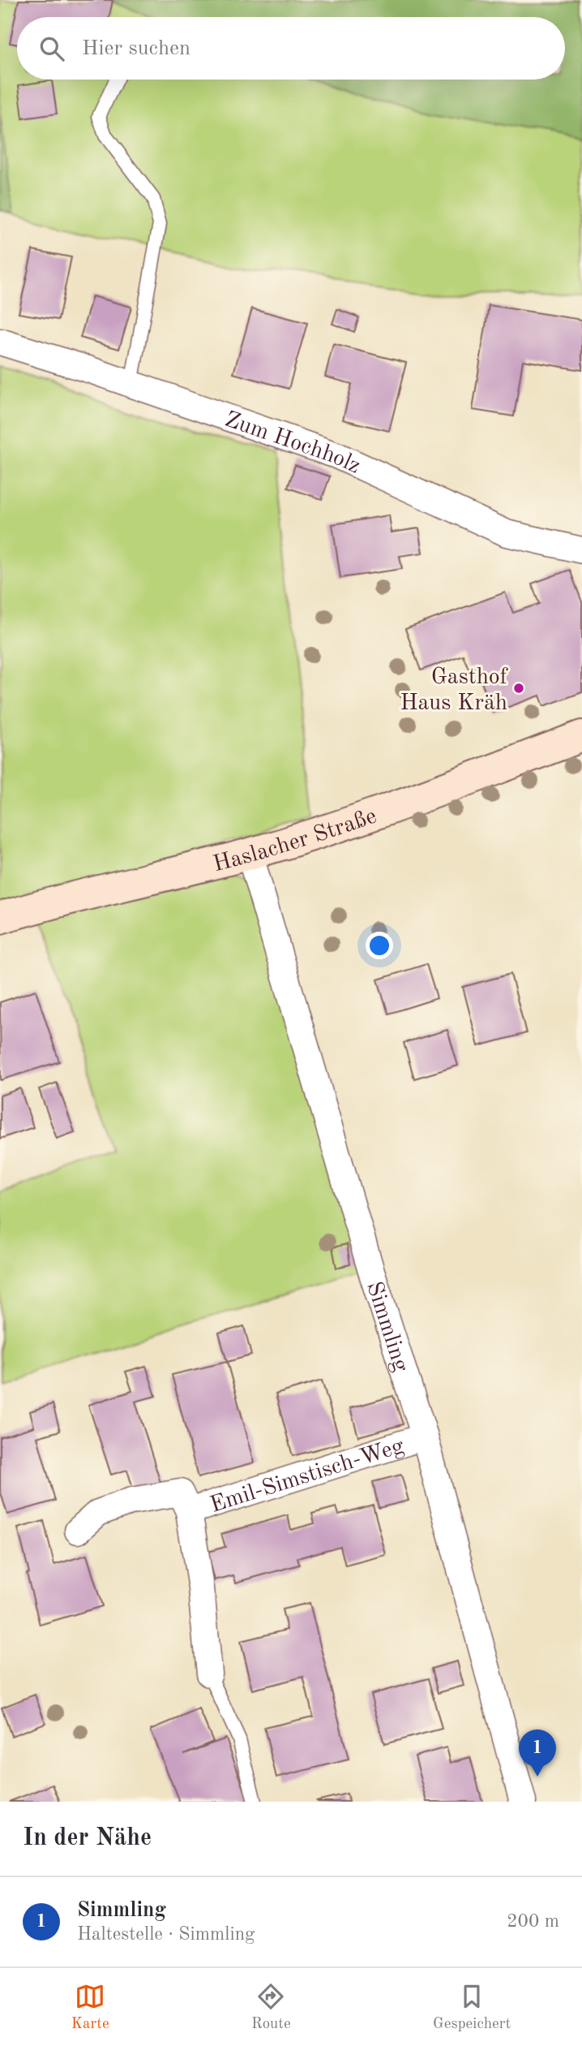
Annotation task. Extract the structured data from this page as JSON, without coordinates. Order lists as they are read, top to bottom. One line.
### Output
{"streets":{"street":["Zum Hochholz","Haslacher Straße","Simmling","Emil-Simstisch-Weg"]},"crossings":[["Haslacher Straße","Simmling"],["Simmling","Emil-Simstisch-Weg"]],"places":["Gasthof Haus Kräh"],"page":{"search":"Hier suchen","pins":"1","heading":"In der Nähe","list":[{"mark":"1","name":"Simmling","note":"Haltestelle · Simmling","value":"200 m"}],"nav":["Karte","Route","Gespeichert"]}}
